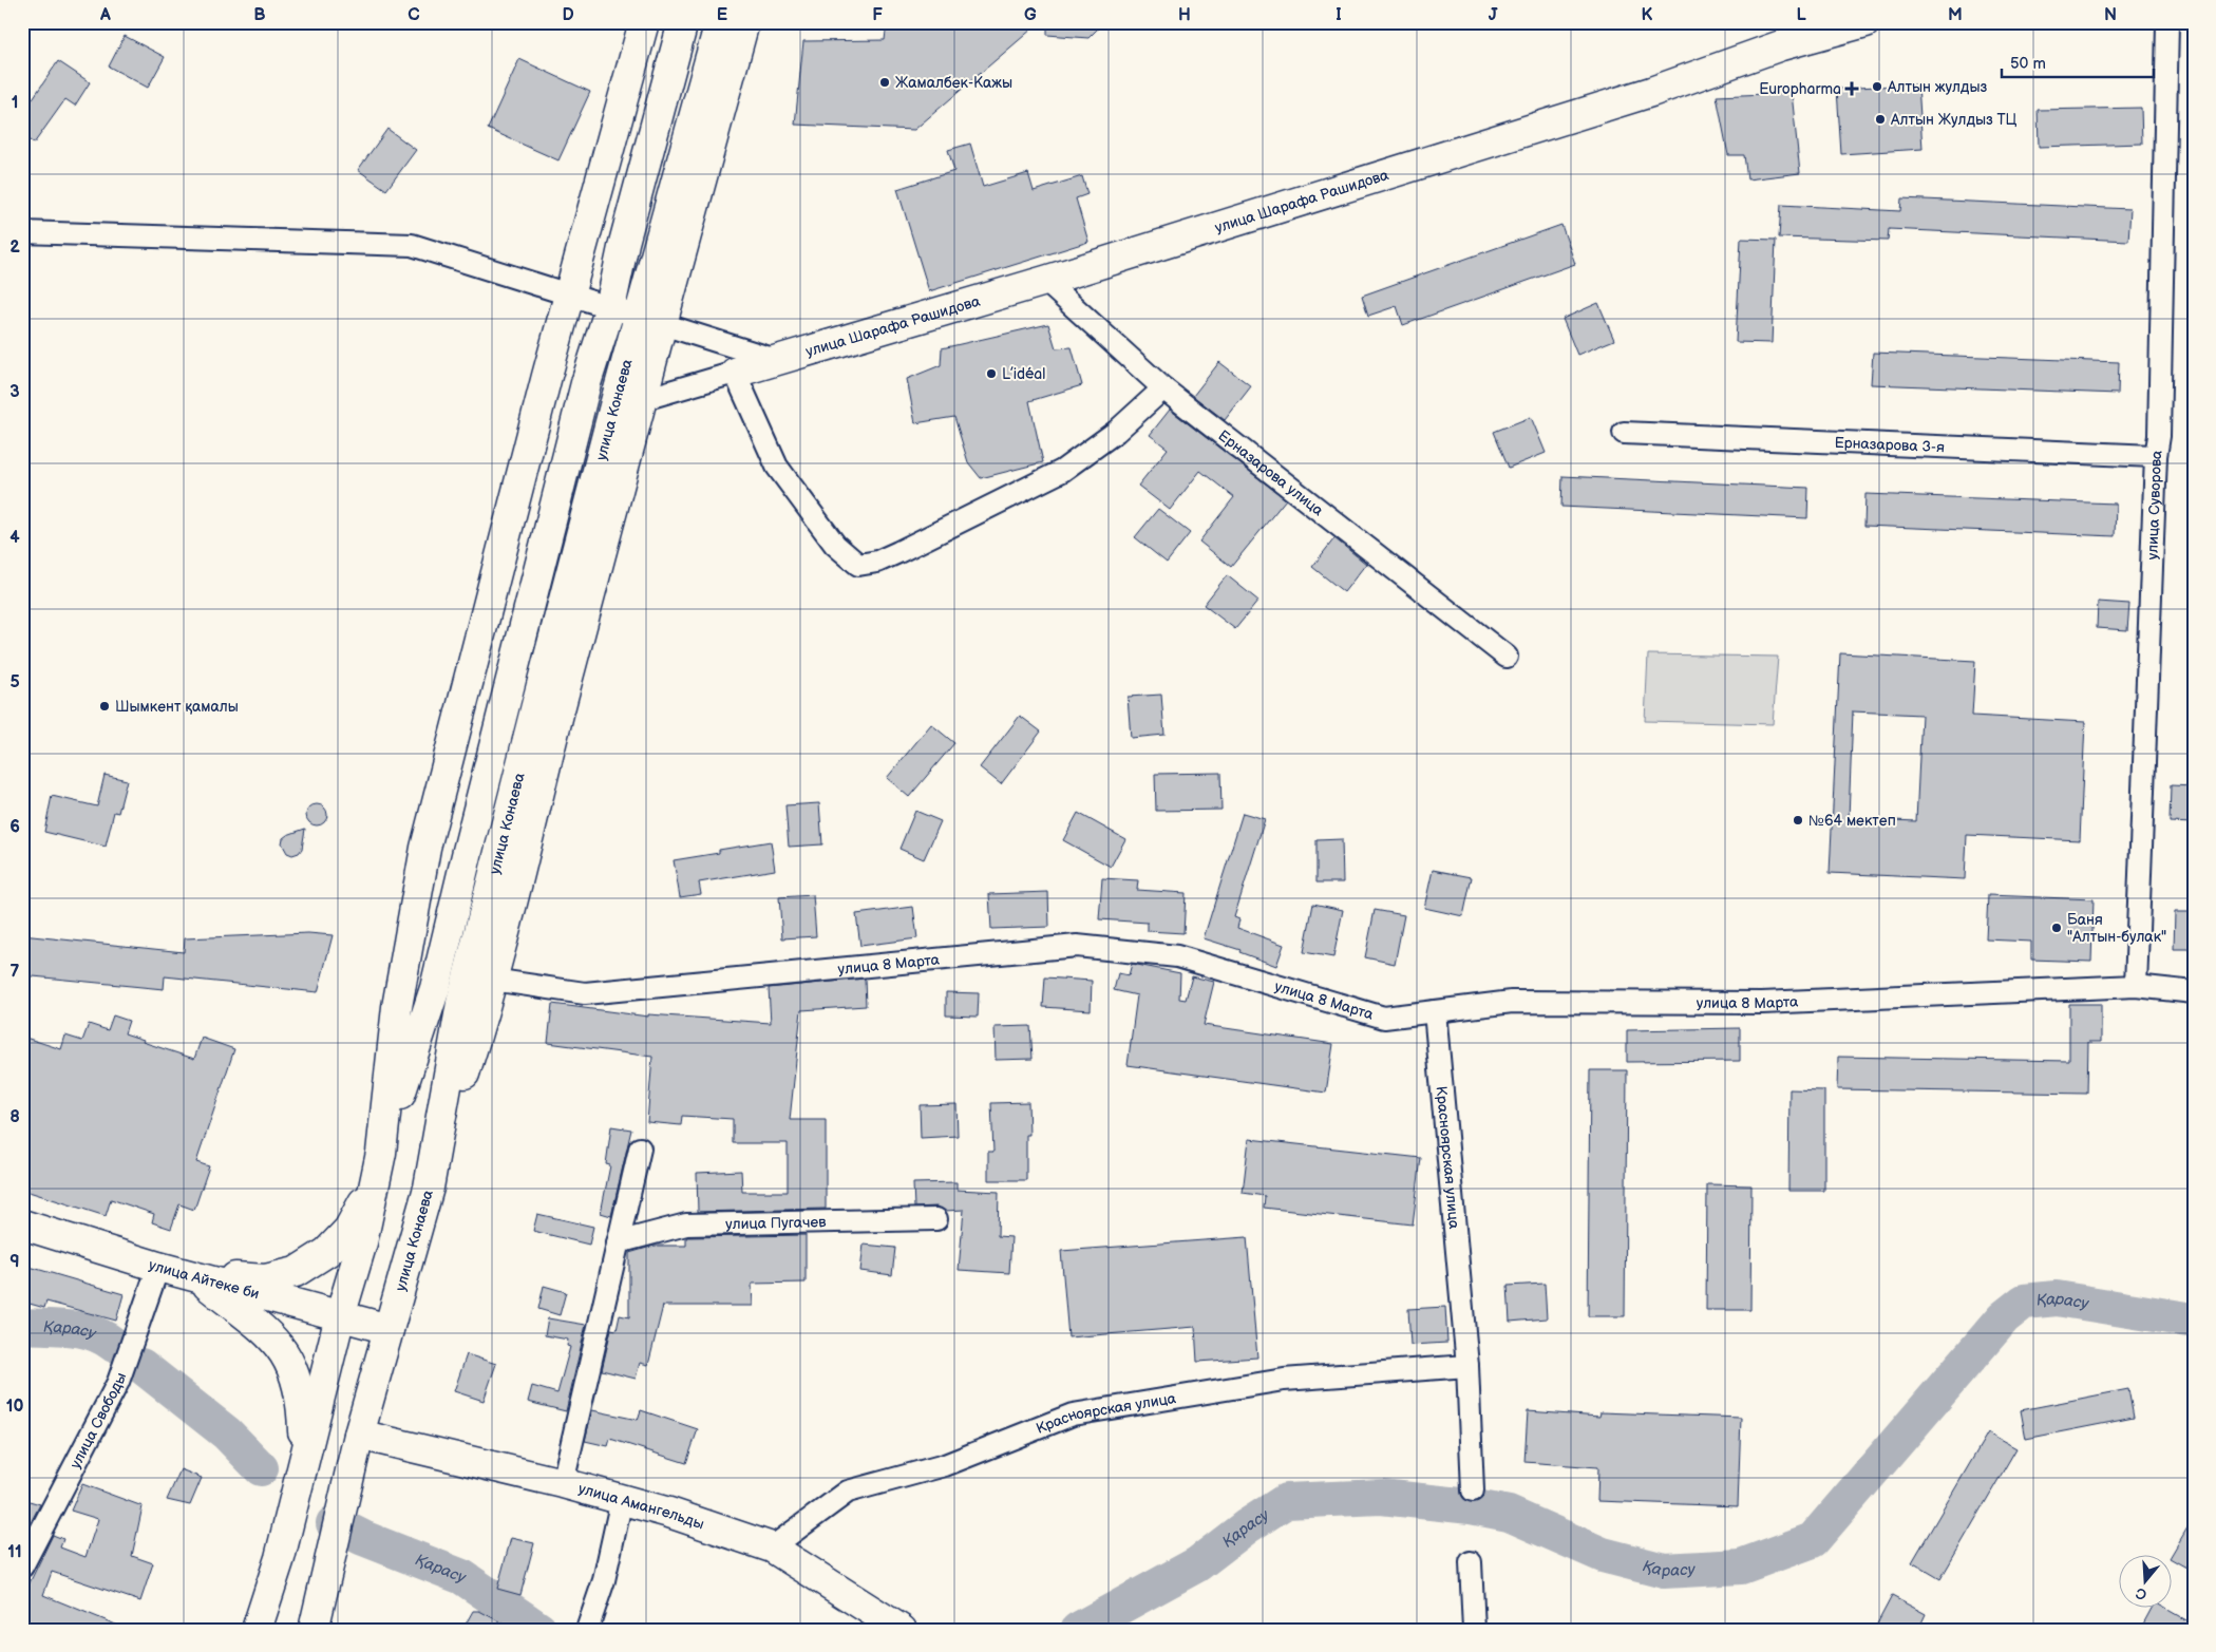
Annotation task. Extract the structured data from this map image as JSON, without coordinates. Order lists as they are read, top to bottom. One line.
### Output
{"streets":{"main road":["улица Шарафа Рашидова","улица Конаева","улица Айтеке би","улица Амангельды"],"street":["Ерназарова 3-я","Ерназарова улица","улица Суворова","улица 8 Марта","Красноярская улица","улица Пугачев","улица Свободы"]},"crossings":[["улица Шарафа Рашидова","Ерназарова улица"],["улица Конаева","улица Айтеке би"],["улица Конаева","улица Амангельды"],["Ерназарова 3-я","улица Суворова"],["улица Суворова","улица 8 Марта"],["улица 8 Марта","Красноярская улица"],["Красноярская улица","улица Амангельды"],["улица Айтеке би","улица Свободы"]],"water":["Қарасу"],"places":{"other":["Жамалбек-Кажы","Алтын жулдыз","Алтын Жулдыз ТЦ","L’idéal","Шымкент қамалы","№64 мектеп","Баня \"Алтын-булак\""],"health":["Europharma"]},"scale_bar":"50 m","north":"bottom","grid":{"columns":["A","B","C","D","E","F","G","H","I","J","K","L","M","N"],"rows":["1","2","3","4","5","6","7","8","9","10","11"]}}
